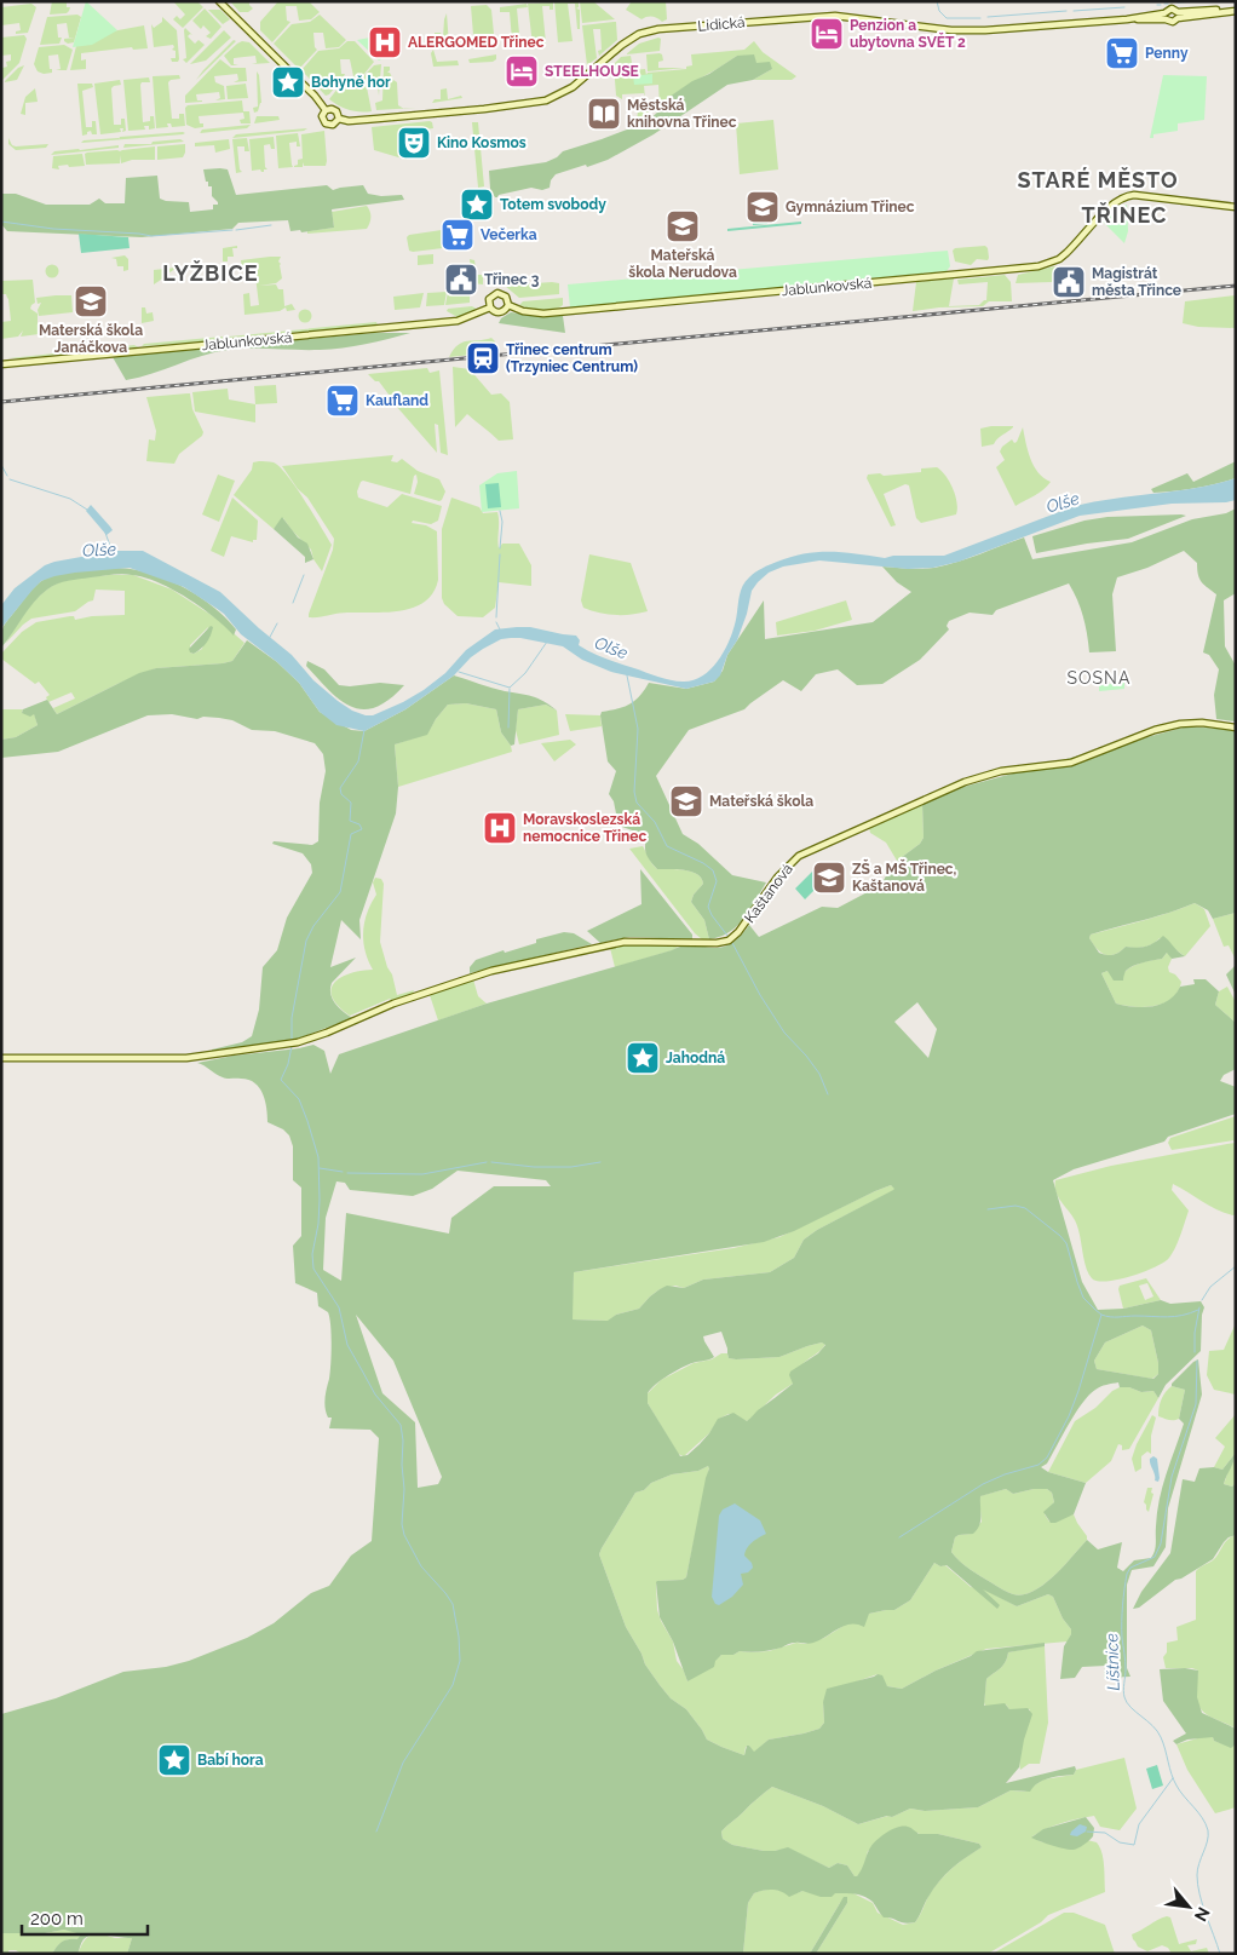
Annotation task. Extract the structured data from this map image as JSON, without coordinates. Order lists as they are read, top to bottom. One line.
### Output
{"streets":{"street":["Lidická","Jablunkovská","Kaštanová"]},"districts":["STARÉ MĚSTO","TŘINEC","LYŽBICE","SOSNA"],"water":["Olše","Líštnice"],"places":{"hotel":["Penzion a ubytovna SVĚT 2","STEELHOUSE"],"hospital":["ALERGOMED Třinec","Moravskoslezská nemocnice Třinec"],"supermarket":["Penny","Večerka","Kaufland"],"place":["Bohyně hor","Totem svobody","Jahodná","Babí hora"],"library":["Městská knihovna Třinec"],"theatre":["Kino Kosmos"],"school or university":["Gymnázium Třinec","Mateřská škola Nerudova","Materská škola Janáčkova","Mateřská škola","ZŠ a MŠ Třinec, Kaštanová"],"public building":["Třinec 3","Magistrát města Třince"],"station":["Třinec centrum (Trzyniec Centrum)"]},"scale_bar":"200 m","north":"bottom right"}
